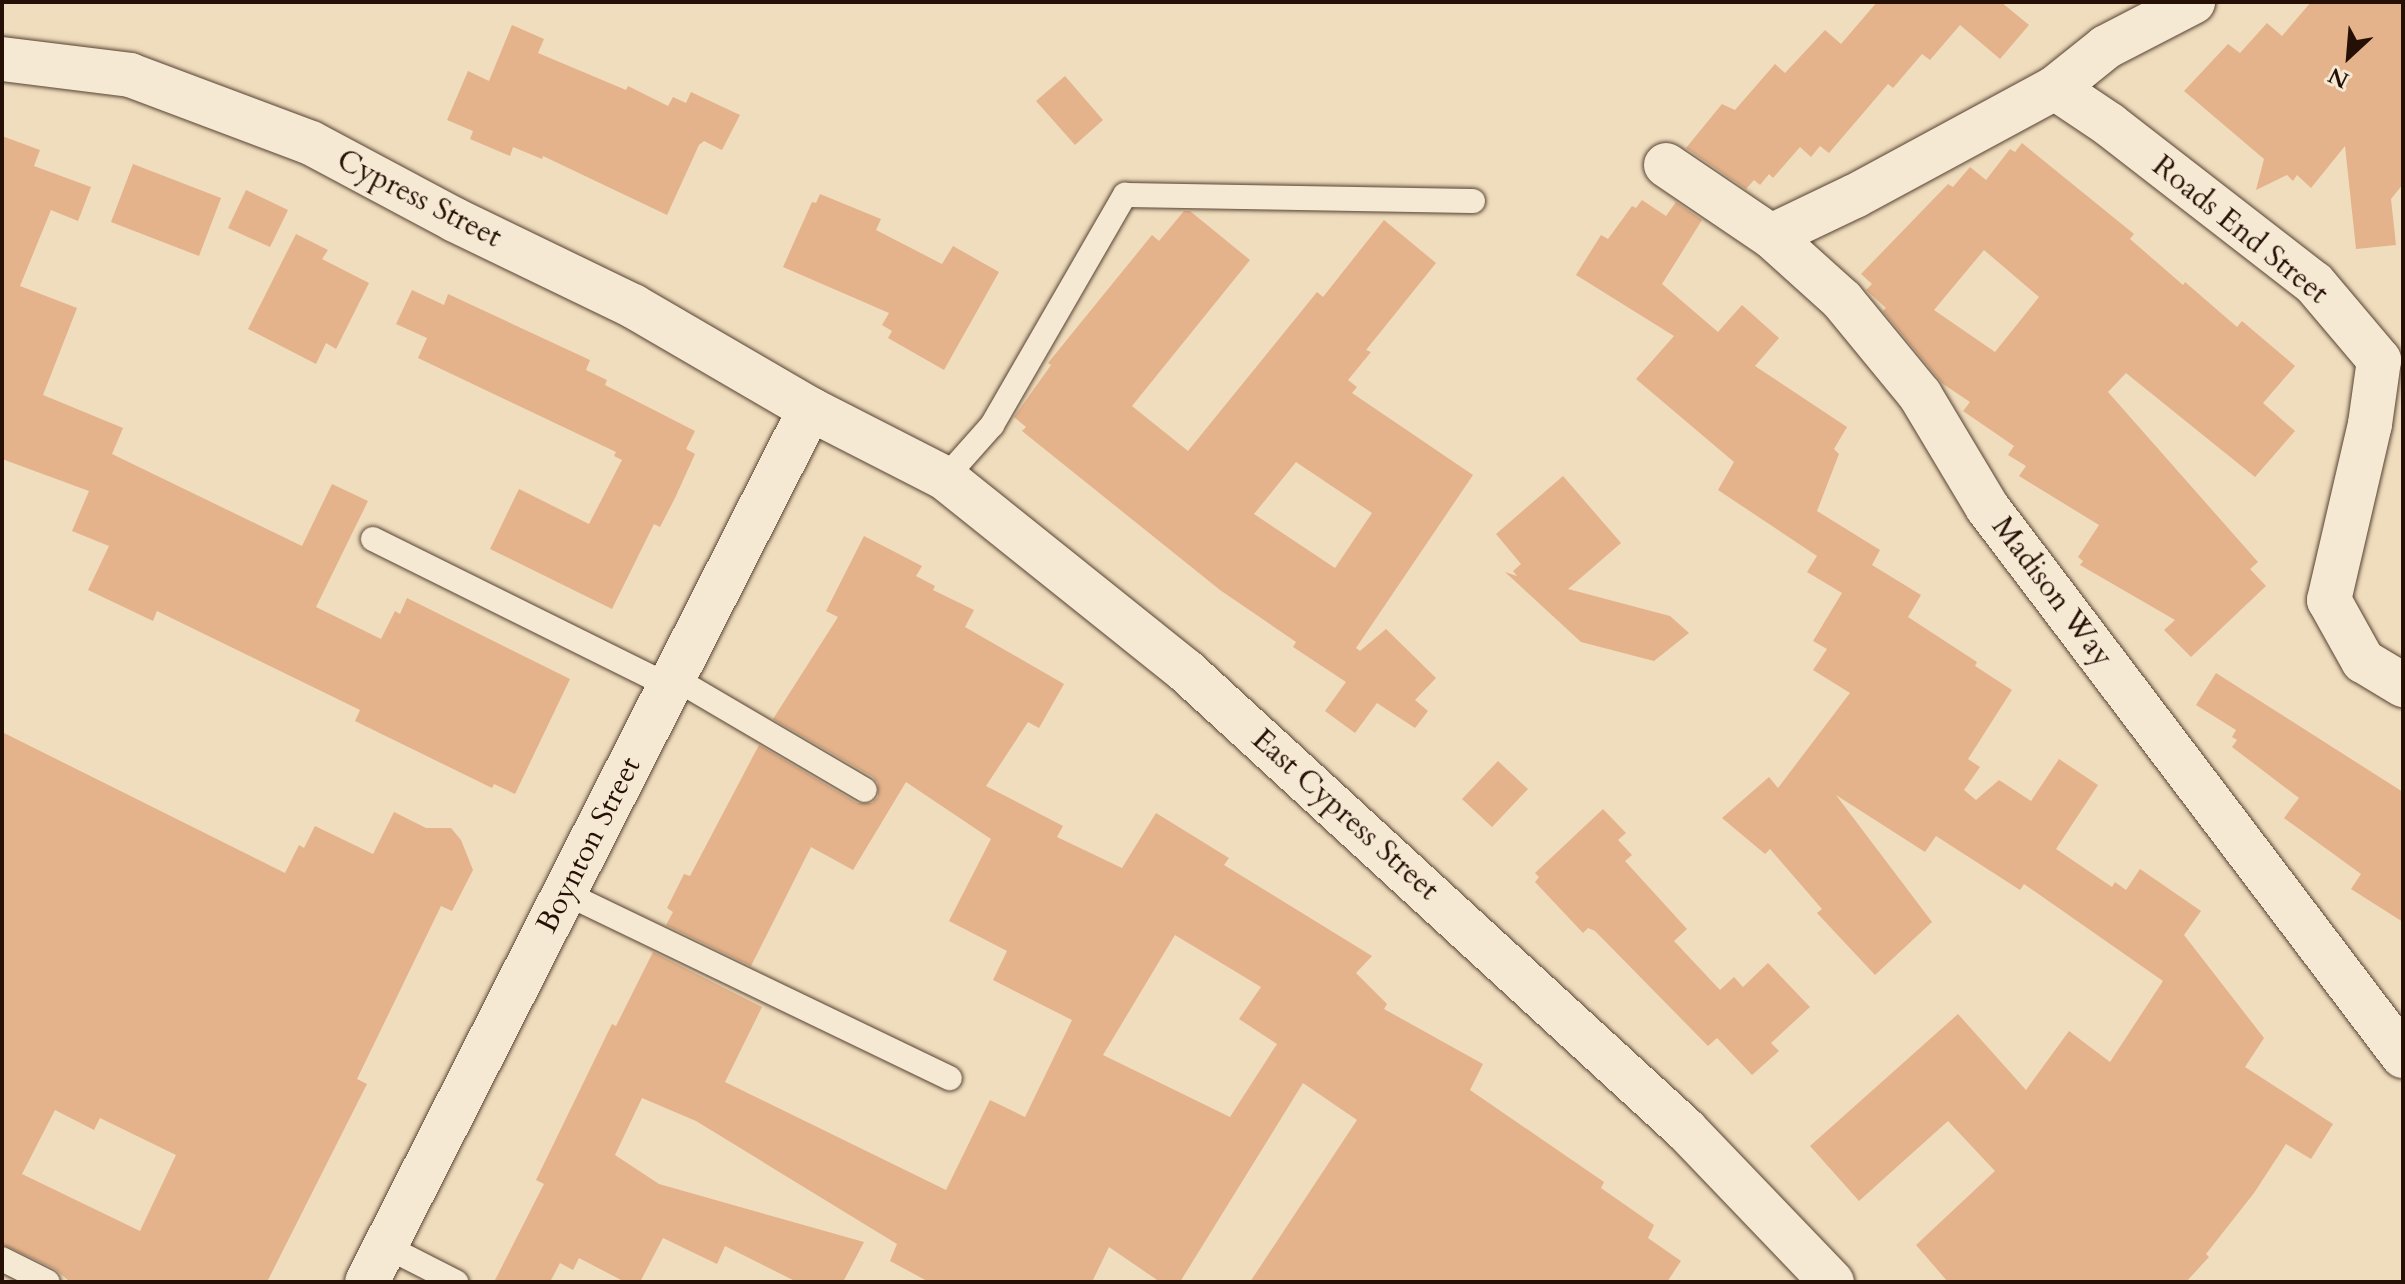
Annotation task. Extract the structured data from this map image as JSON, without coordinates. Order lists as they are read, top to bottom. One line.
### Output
{"streets":{"street":["Cypress Street","Roads End Street","Madison Way","East Cypress Street","Boynton Street"]},"crossings":[["Cypress Street","East Cypress Street"],["Cypress Street","Boynton Street"],["East Cypress Street","Boynton Street"]],"north":"bottom left"}
